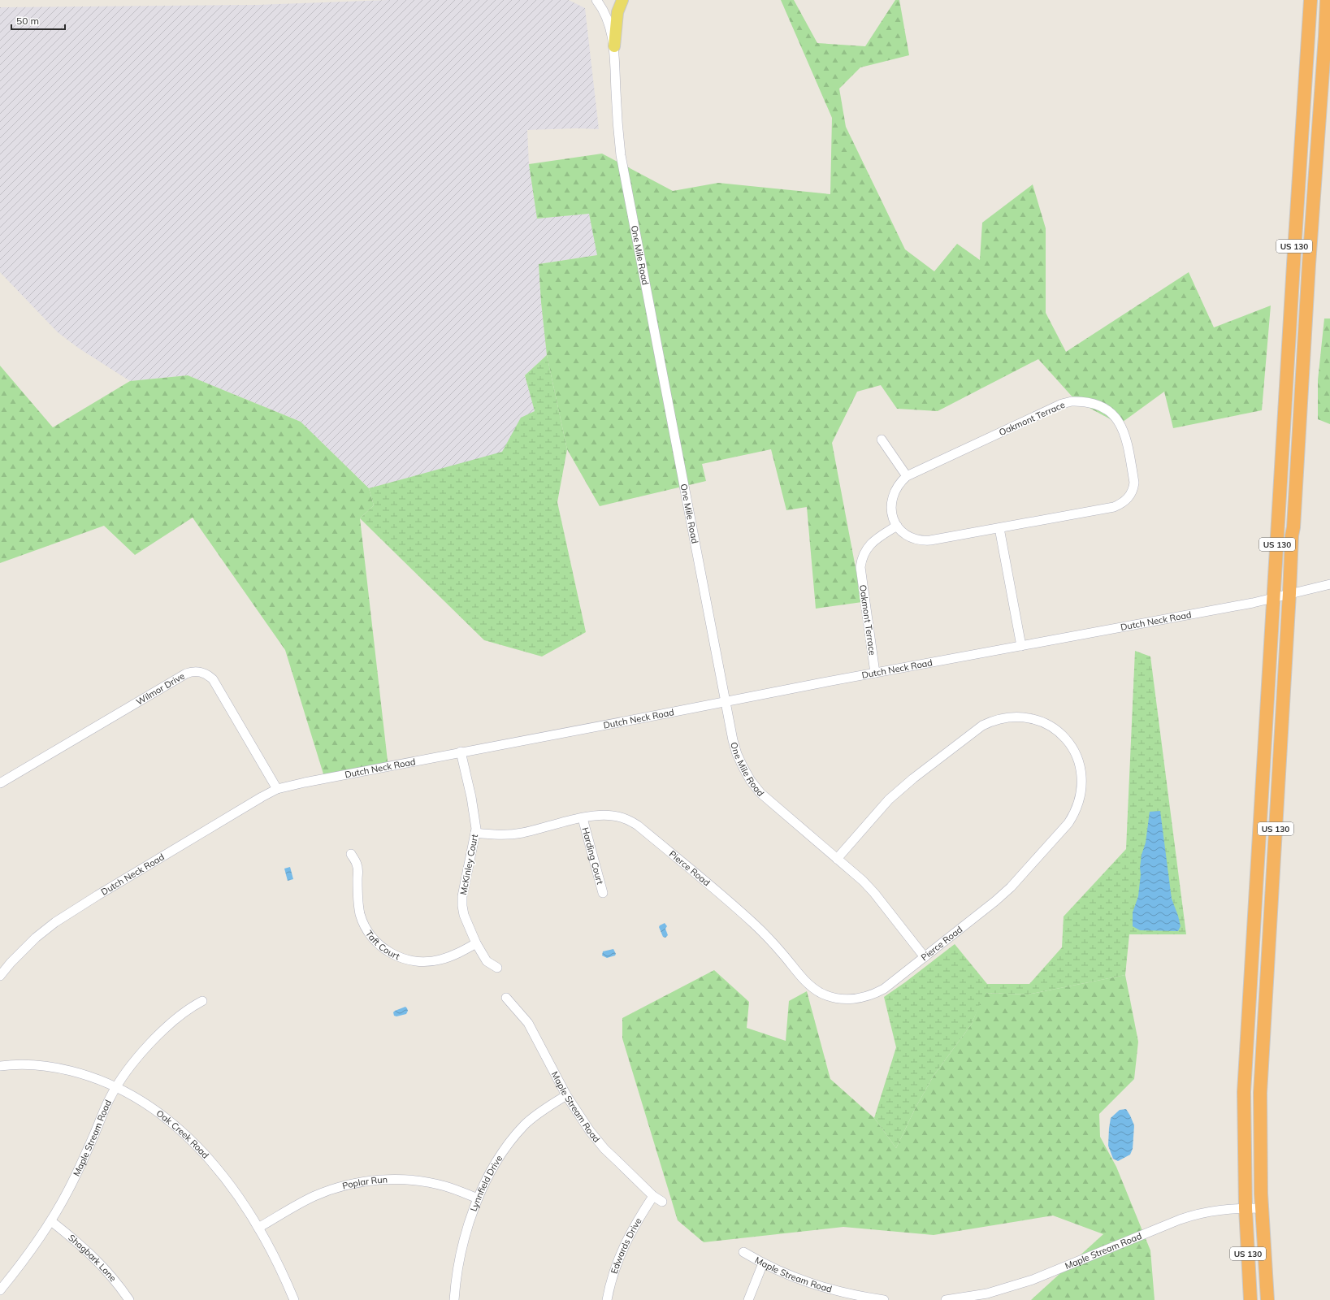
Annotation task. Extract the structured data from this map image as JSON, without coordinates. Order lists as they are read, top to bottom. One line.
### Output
{"streets":{"highway":["US 130"],"street":["One Mile Road","Oakmont Terrace","Dutch Neck Road","Wilmor Drive","Harding Court","McKinley Court","Pierce Road","Taft Court","Maple Stream Road","Oak Creek Road","Poplar Run","Lynnfield Drive","Edwards Drive","Shagbark Lane"]},"crossings":[["US 130","Dutch Neck Road"],["US 130","Maple Stream Road"],["One Mile Road","Dutch Neck Road"],["One Mile Road","Pierce Road"],["Oakmont Terrace","Dutch Neck Road"],["Dutch Neck Road","Wilmor Drive"],["Dutch Neck Road","McKinley Court"],["Harding Court","Pierce Road"],["McKinley Court","Pierce Road"],["McKinley Court","Taft Court"],["Maple Stream Road","Oak Creek Road"],["Maple Stream Road","Lynnfield Drive"],["Maple Stream Road","Edwards Drive"],["Maple Stream Road","Shagbark Lane"],["Oak Creek Road","Poplar Run"],["Poplar Run","Lynnfield Drive"]],"scale_bar":"50 m"}
